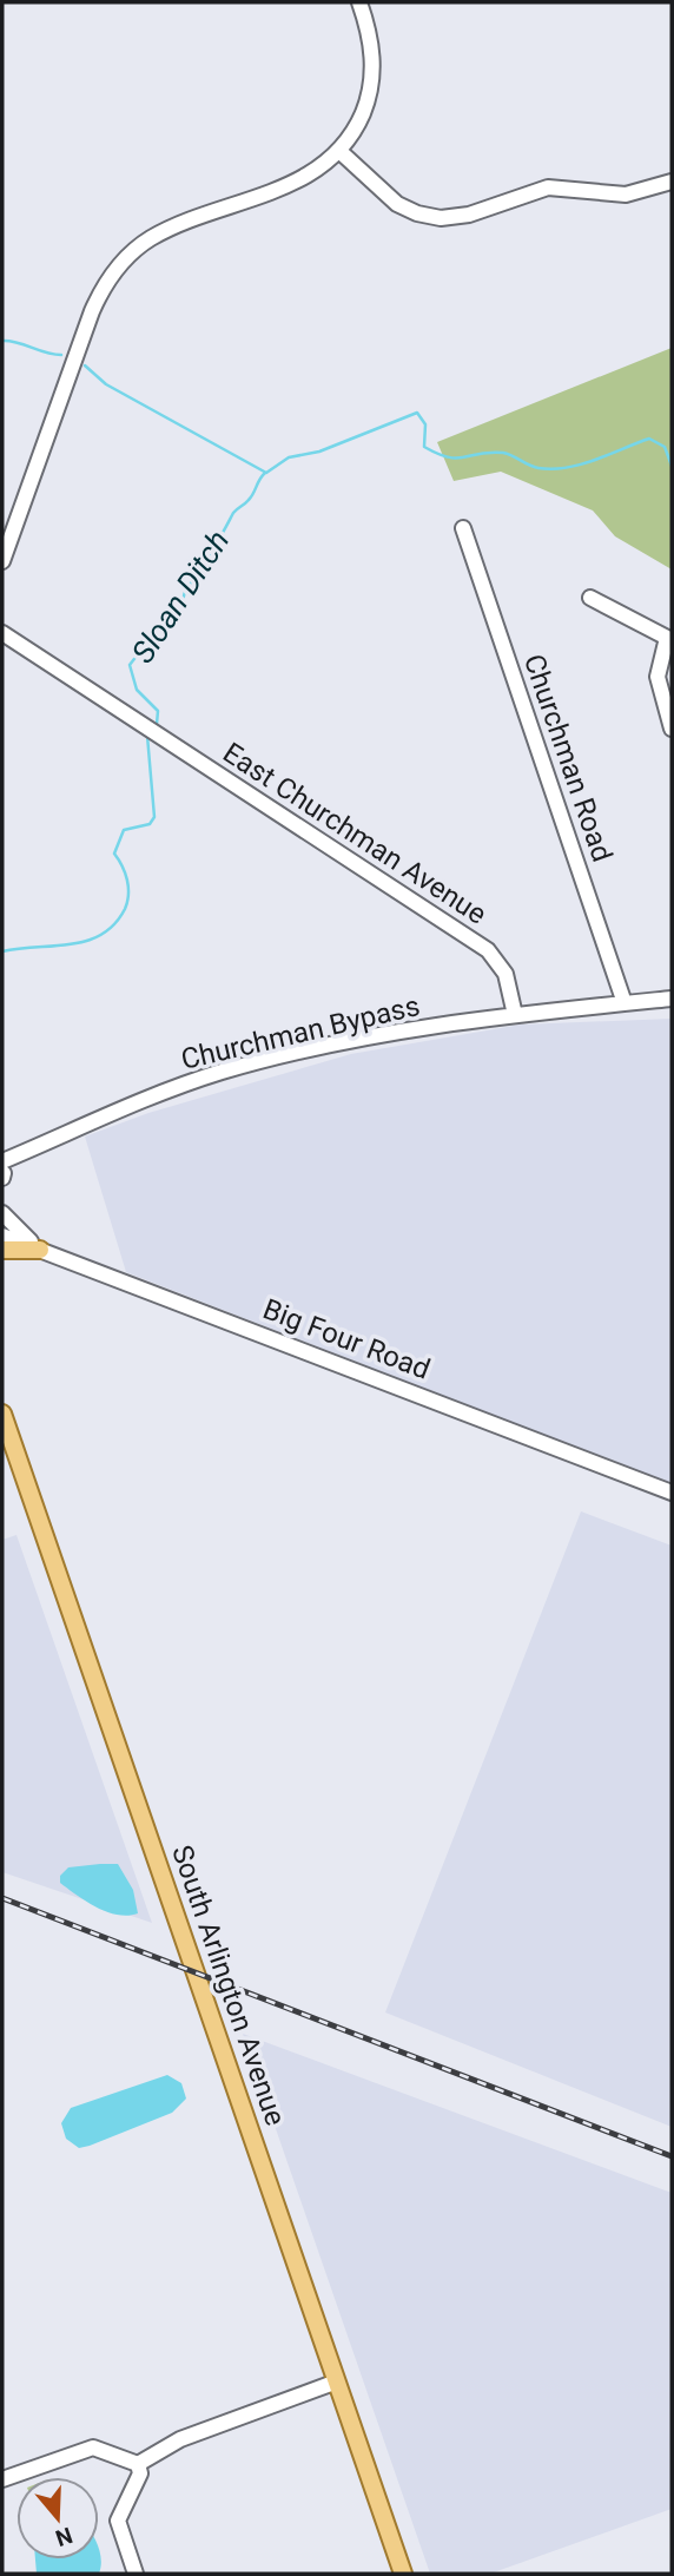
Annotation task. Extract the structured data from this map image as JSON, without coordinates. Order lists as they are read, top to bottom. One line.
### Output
{"streets":{"main road":["South Arlington Avenue"],"street":["Churchman Road","East Churchman Avenue","Churchman Bypass","Big Four Road"]},"crossings":[["East Churchman Avenue","Churchman Bypass"]],"water":["Sloan Ditch"],"north":"bottom"}
